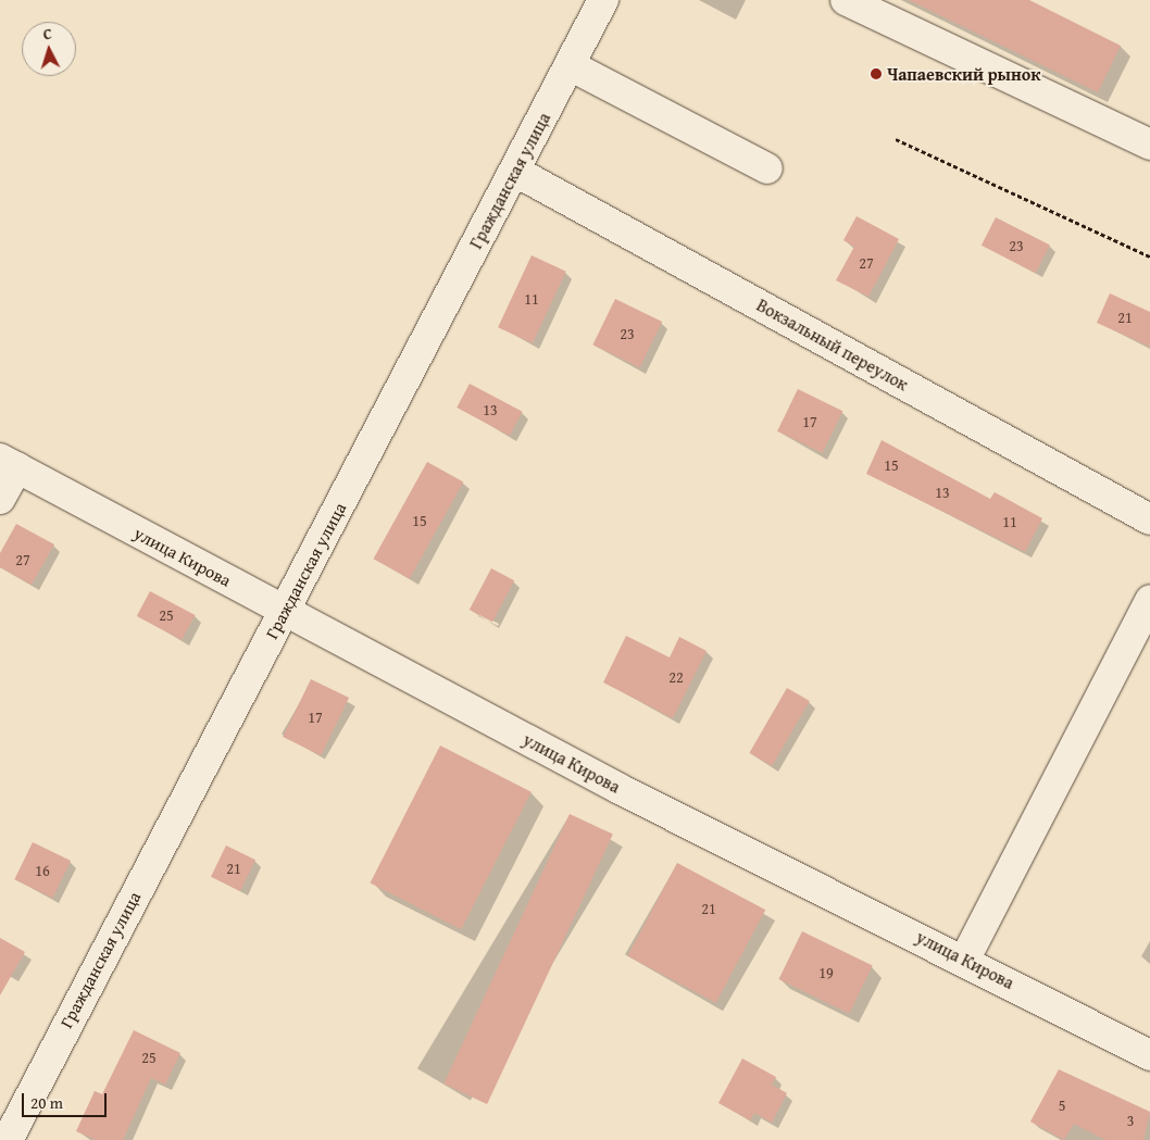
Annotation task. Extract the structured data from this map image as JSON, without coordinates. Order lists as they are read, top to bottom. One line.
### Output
{"streets":{"street":["Гражданская улица","Вокзальный переулок","улица Кирова"]},"crossings":[["Гражданская улица","Вокзальный переулок"],["Гражданская улица","улица Кирова"]],"places":["Чапаевский рынок"],"house_numbers":["23","27","11","21","23","13","17","15","13","15","11","27","25","22","17","21","16","21","19","25","5","3"],"scale_bar":"20 m","north":"top"}
